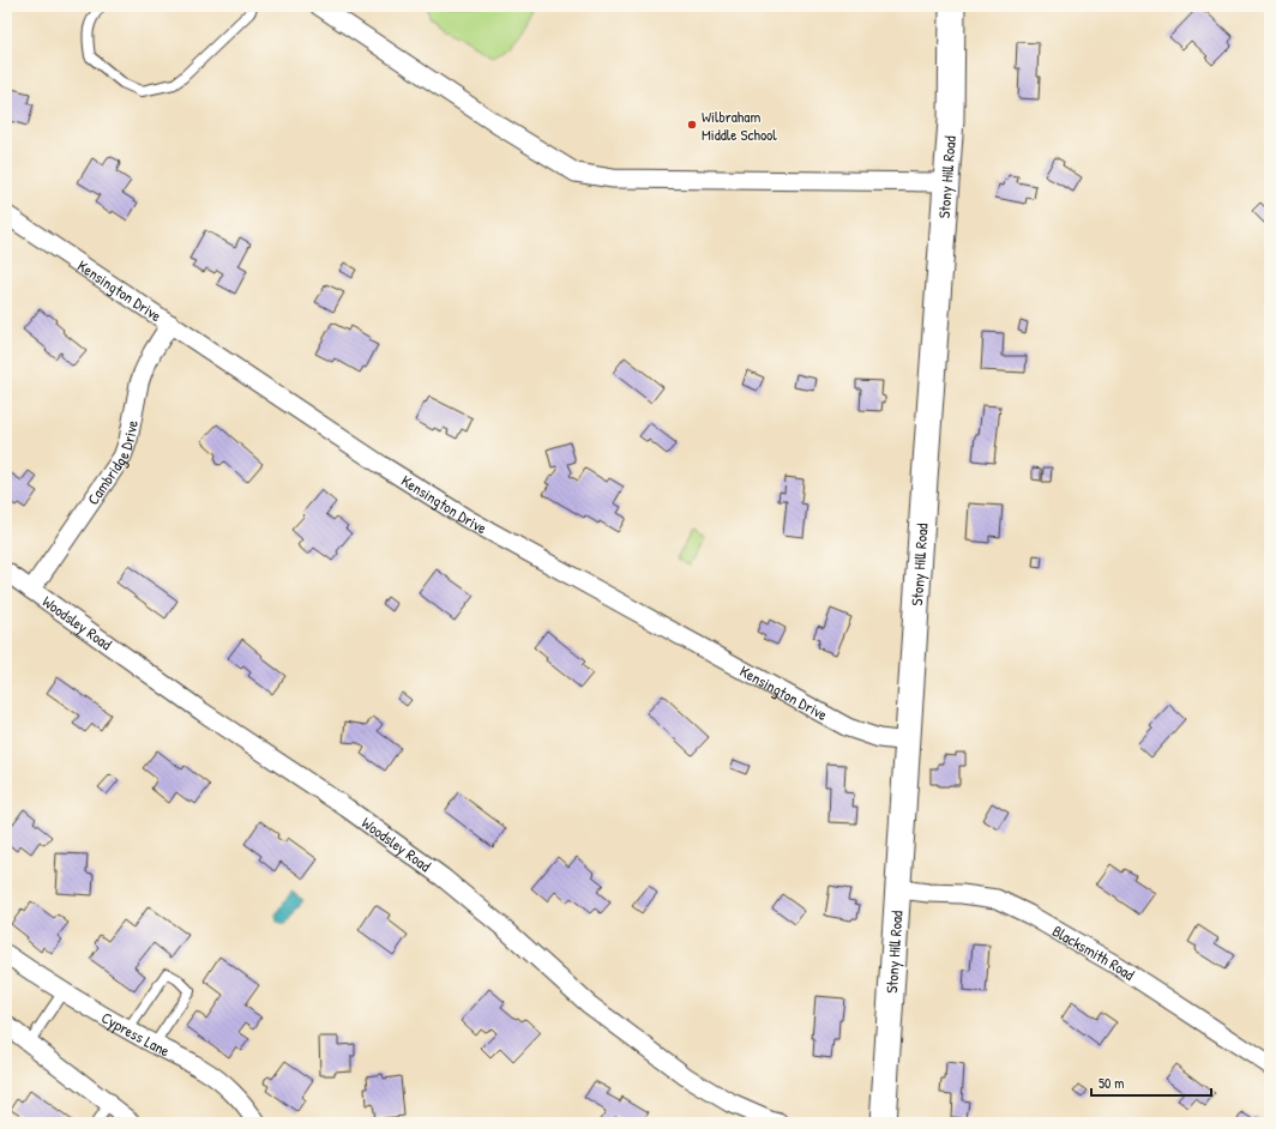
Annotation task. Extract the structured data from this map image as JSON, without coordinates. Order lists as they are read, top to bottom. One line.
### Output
{"streets":{"main road":["Stony Hill Road"],"street":["Kensington Drive","Cambridge Drive","Woodsley Road","Blacksmith Road","Cypress Lane"]},"crossings":[["Stony Hill Road","Kensington Drive"],["Stony Hill Road","Blacksmith Road"],["Kensington Drive","Cambridge Drive"],["Cambridge Drive","Woodsley Road"]],"places":["Wilbraham Middle School"],"scale_bar":"50 m"}
